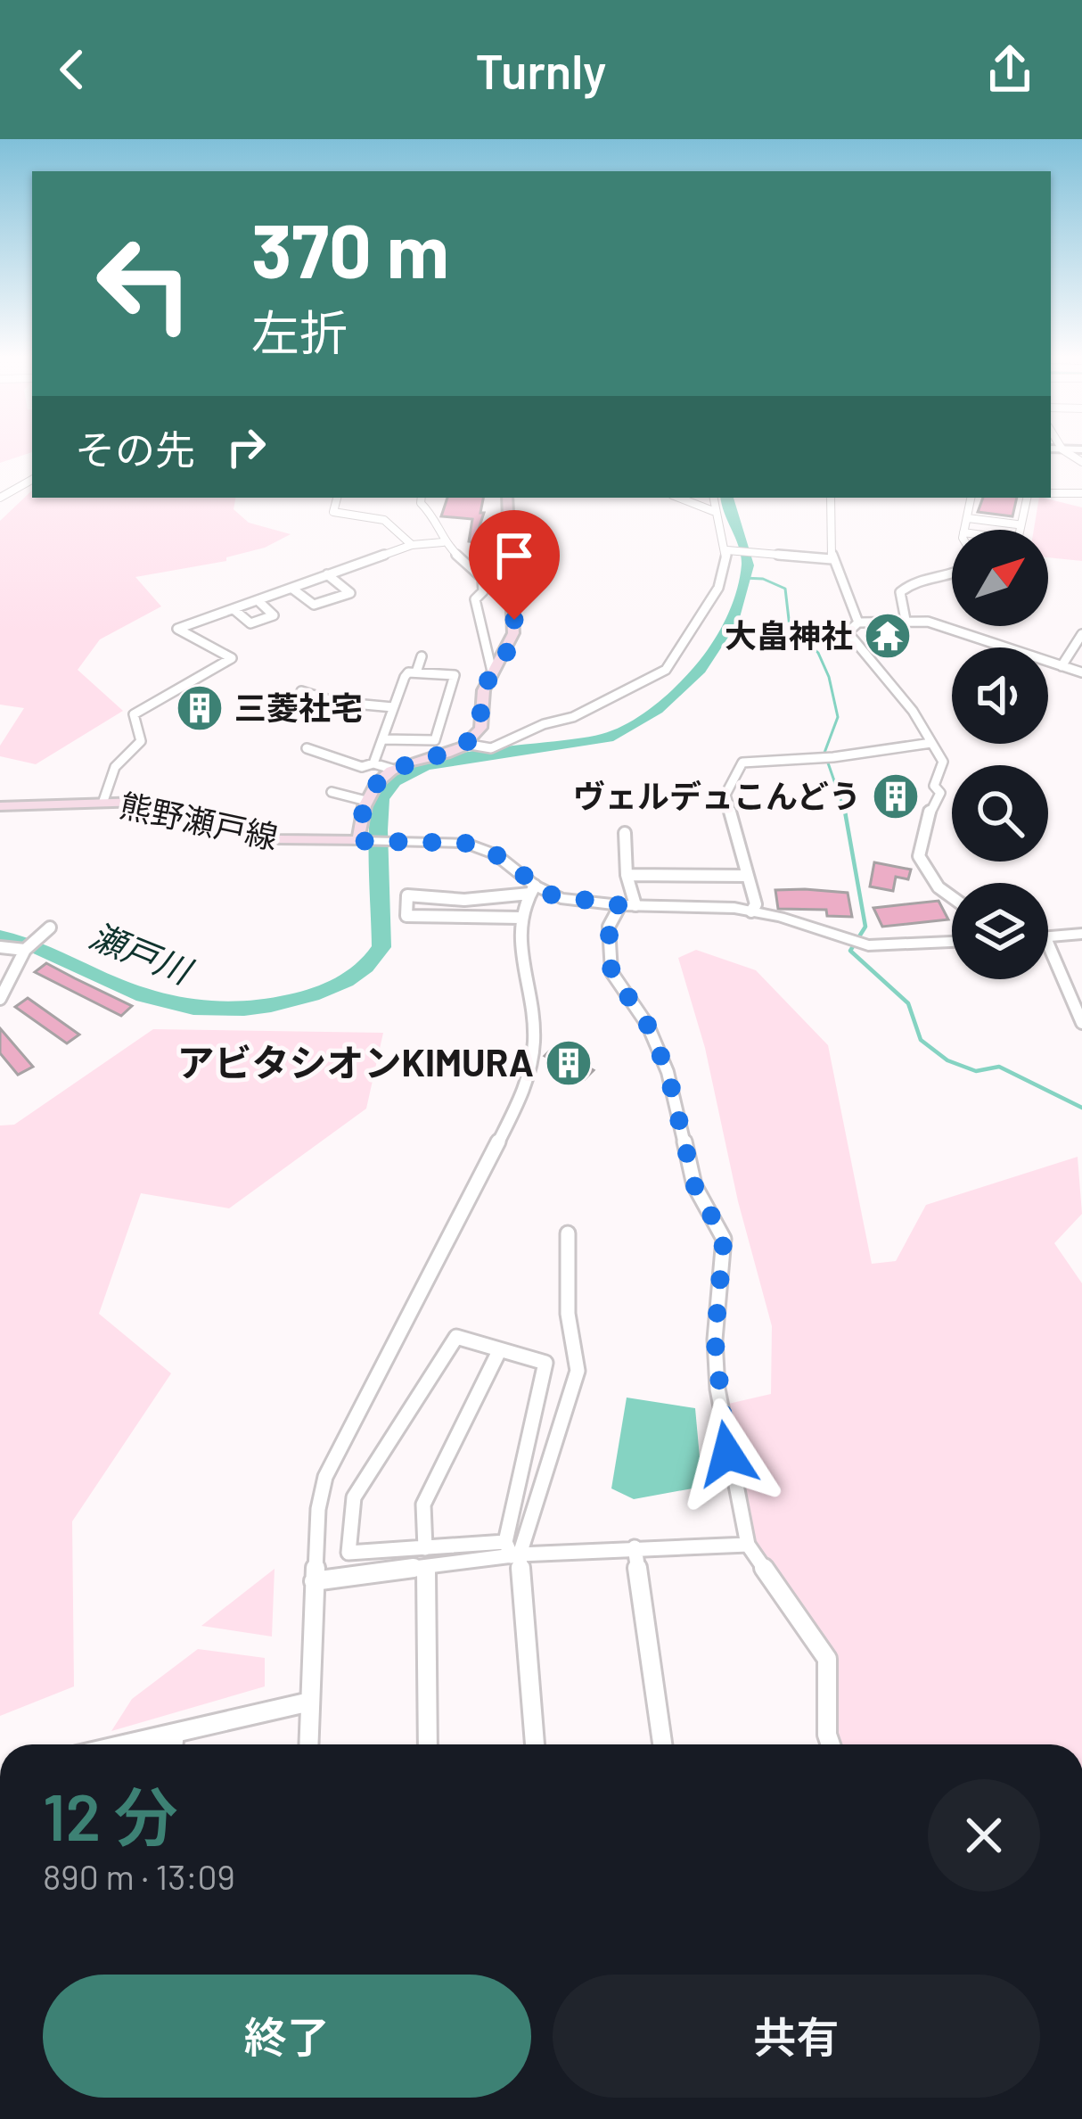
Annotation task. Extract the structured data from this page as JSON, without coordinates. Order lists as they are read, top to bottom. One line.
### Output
{"streets":{"main road":["熊野瀬戸線"]},"water":["瀬戸川"],"places":{"temple":["大畠神社"],"building":["三菱社宅","ヴェルデュこんどう","アビタシオンKIMURA"]},"north":"top right","page":{"header":"Turnly","turn":["370 m","左折"],"then":"その先","heading":["12 分","890 m · 13:09"],"buttons":["終了","共有"]}}
